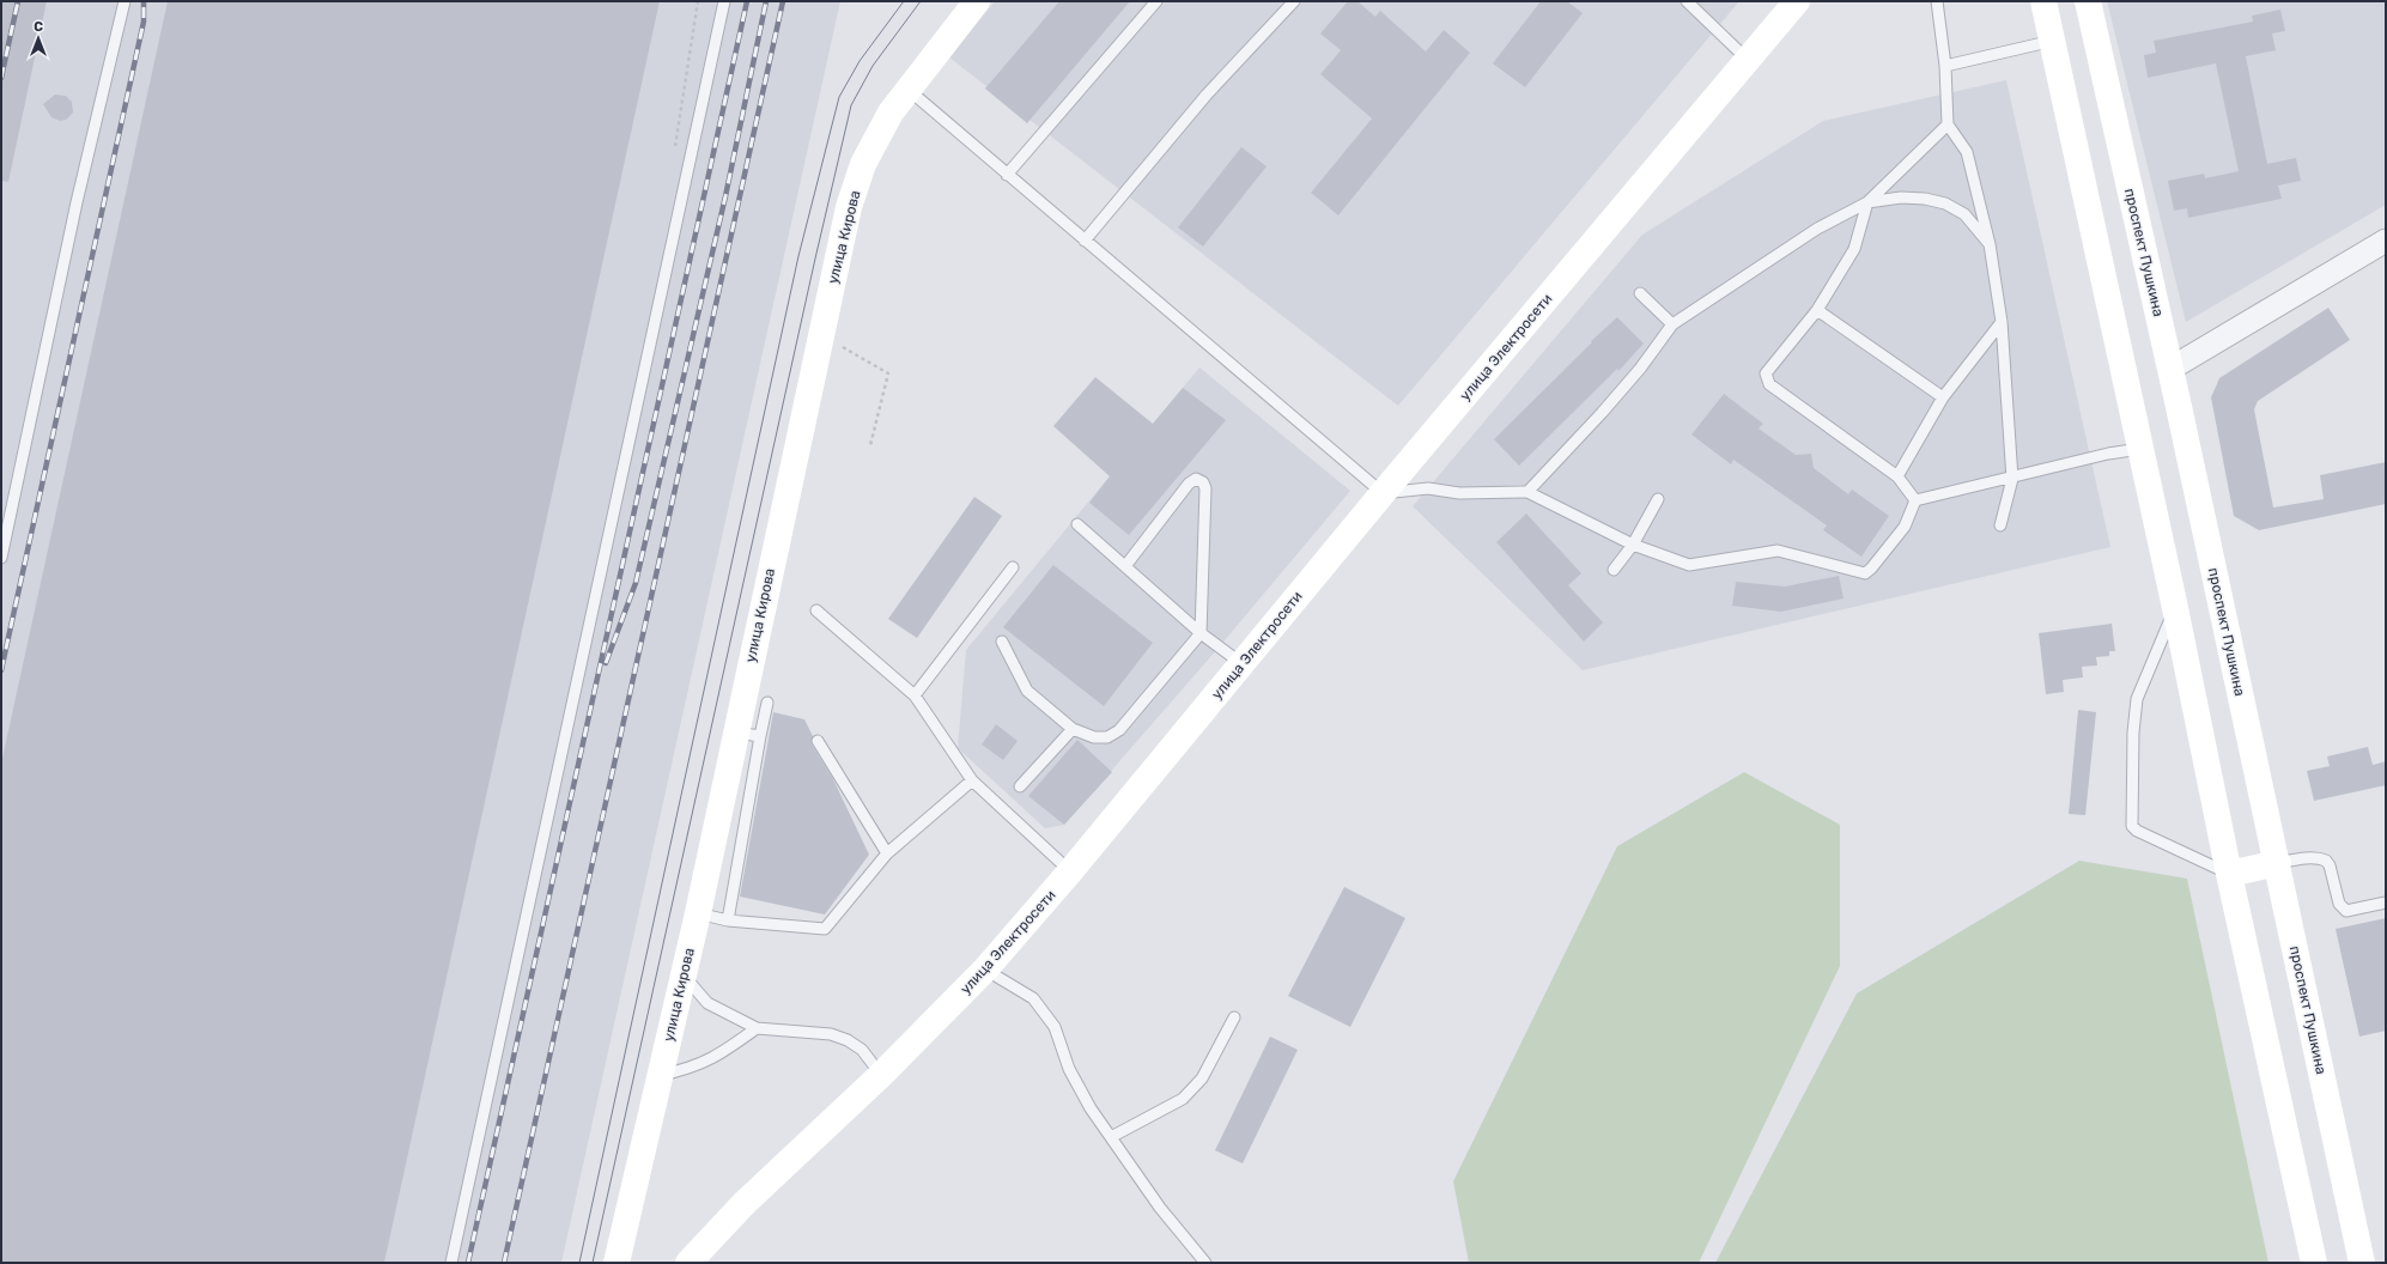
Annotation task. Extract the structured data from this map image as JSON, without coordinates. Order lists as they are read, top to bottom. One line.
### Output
{"streets":{"main road":["улица Кирова","проспект Пушкина","улица Электросети"]},"north":"top"}
